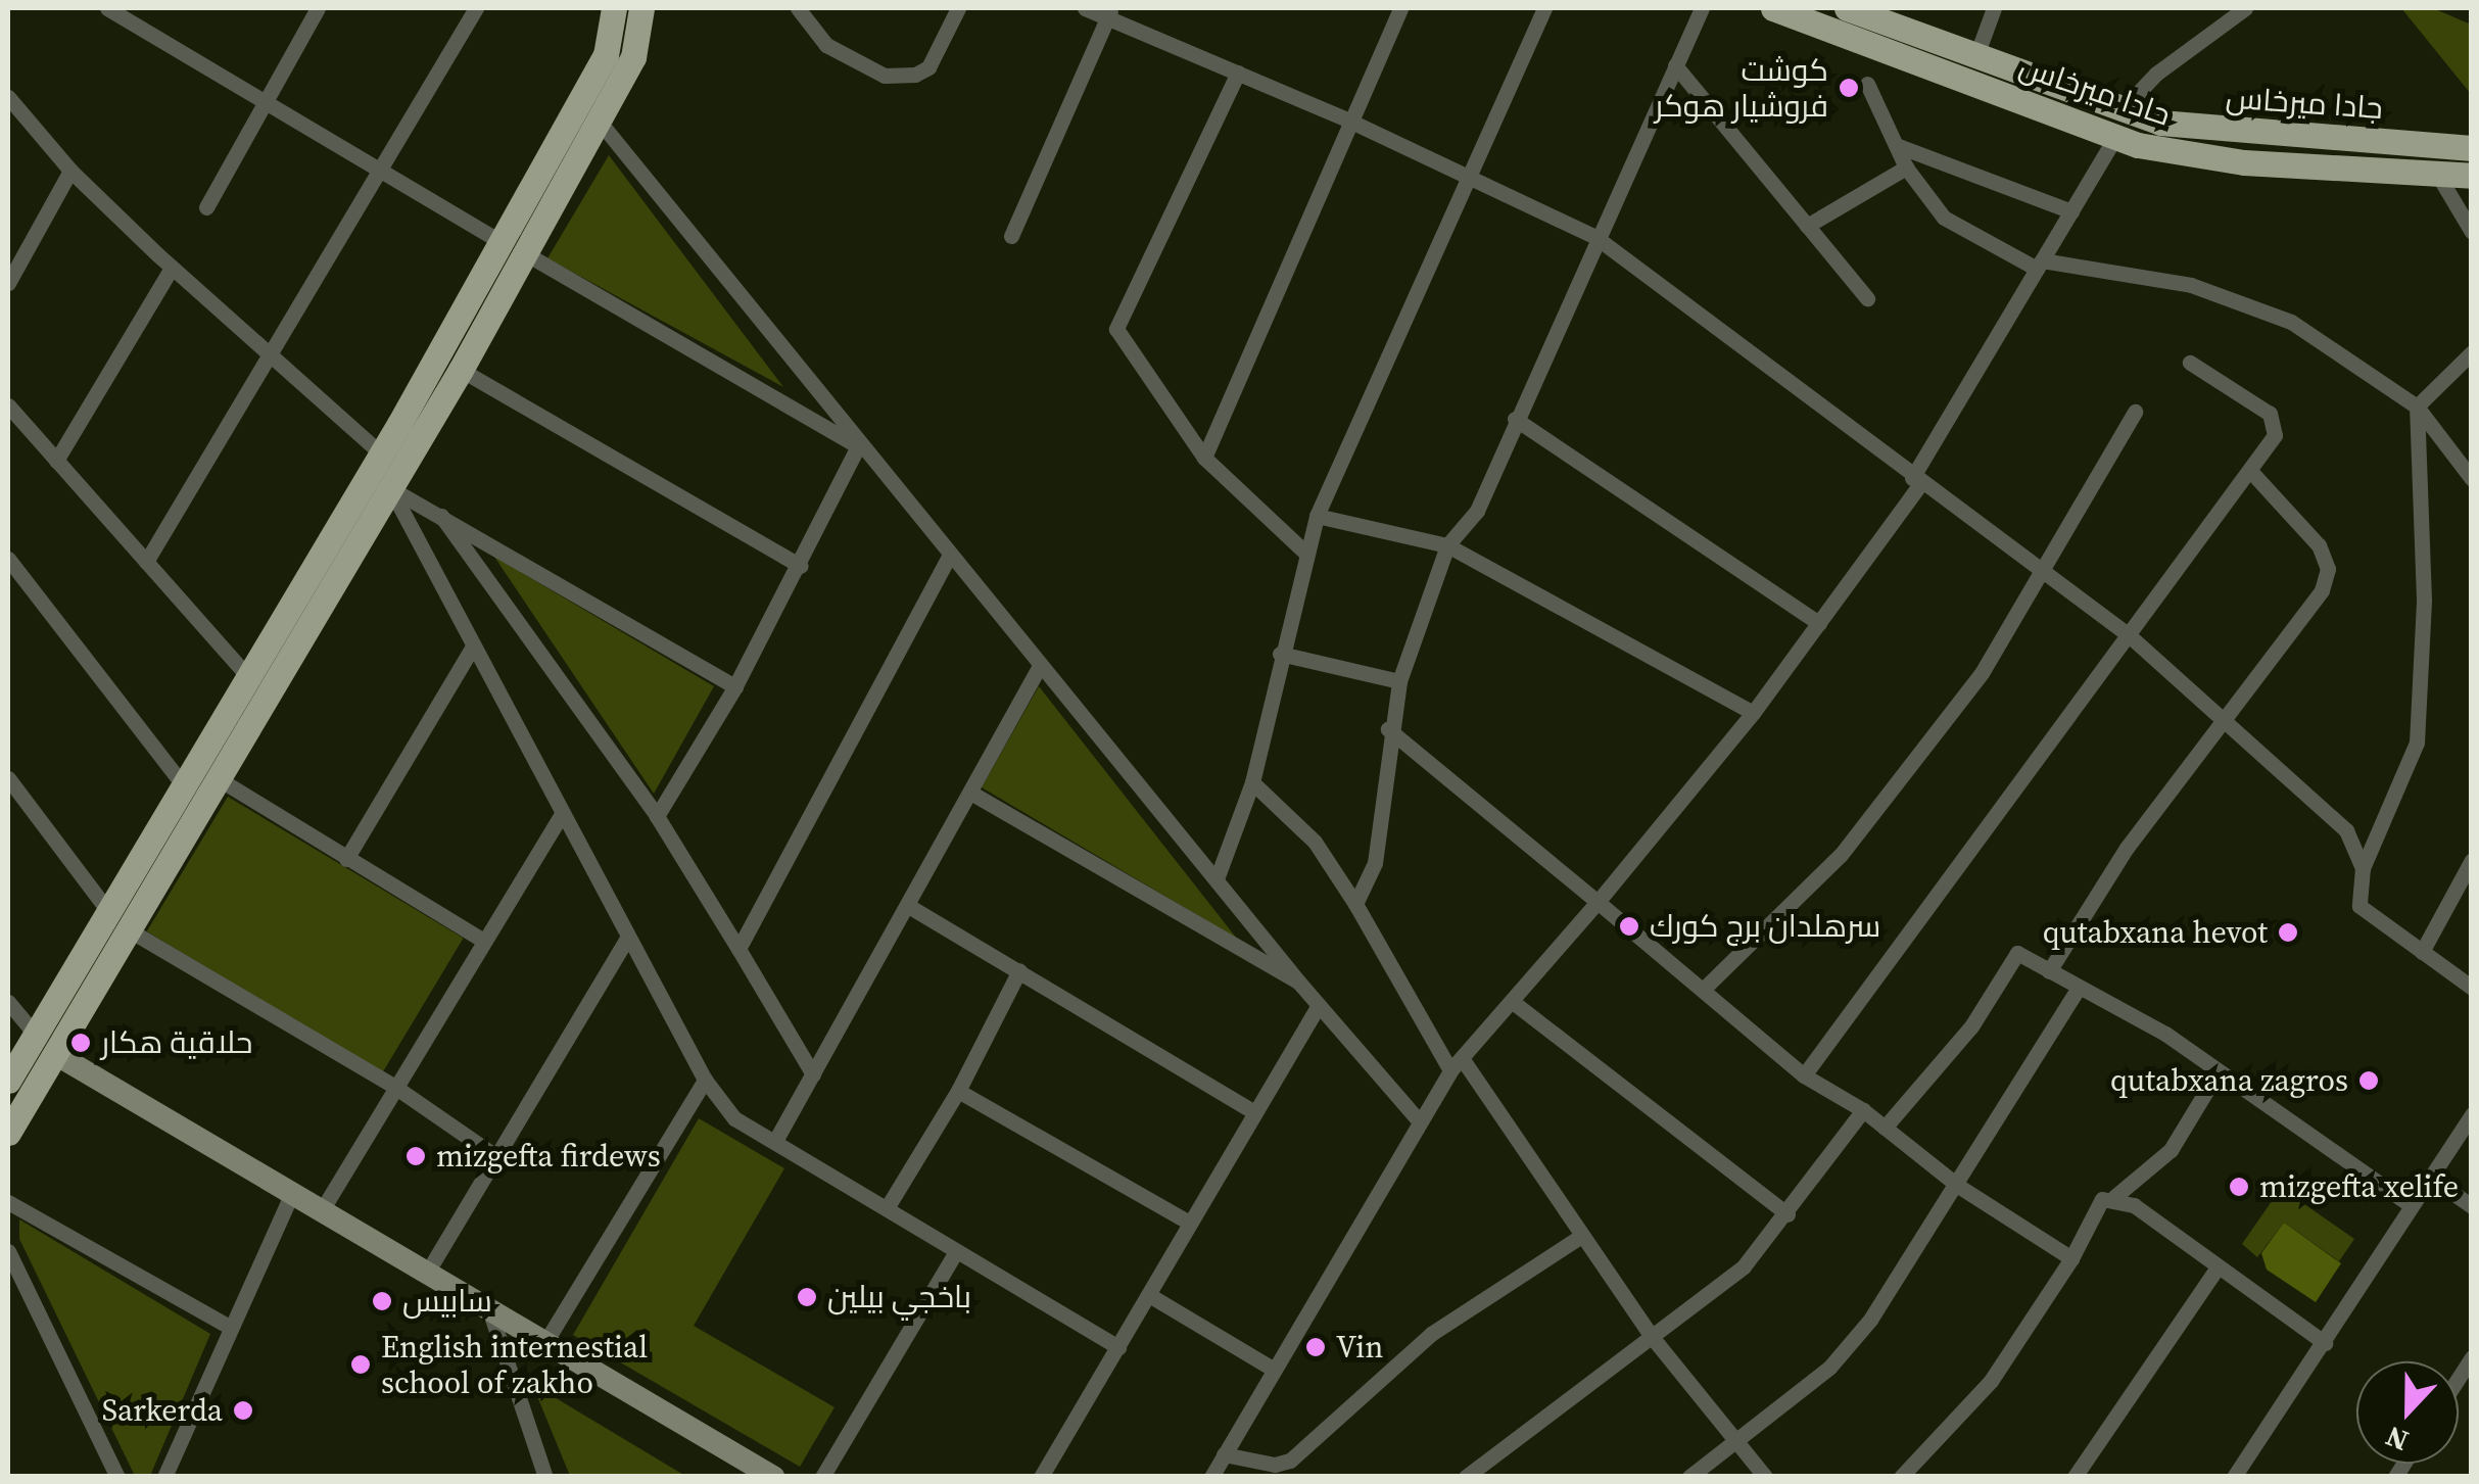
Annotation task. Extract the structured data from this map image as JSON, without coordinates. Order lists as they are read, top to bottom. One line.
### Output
{"streets":{"main road":["حادا ميرخاس","جادا ميرخاس"]},"crossings":[["حادا ميرخاس","جادا ميرخاس"]],"places":["كوشت فروشيار هوكر","سرهلدان برج كورك","qutabxana hevot","حلاقية هكار","qutabxana zagros","mizgefta firdews","mizgefta xelife","باخجي بيلين","سابيس","Vin","English internestial school of zakho","Sarkerda"],"north":"bottom"}
